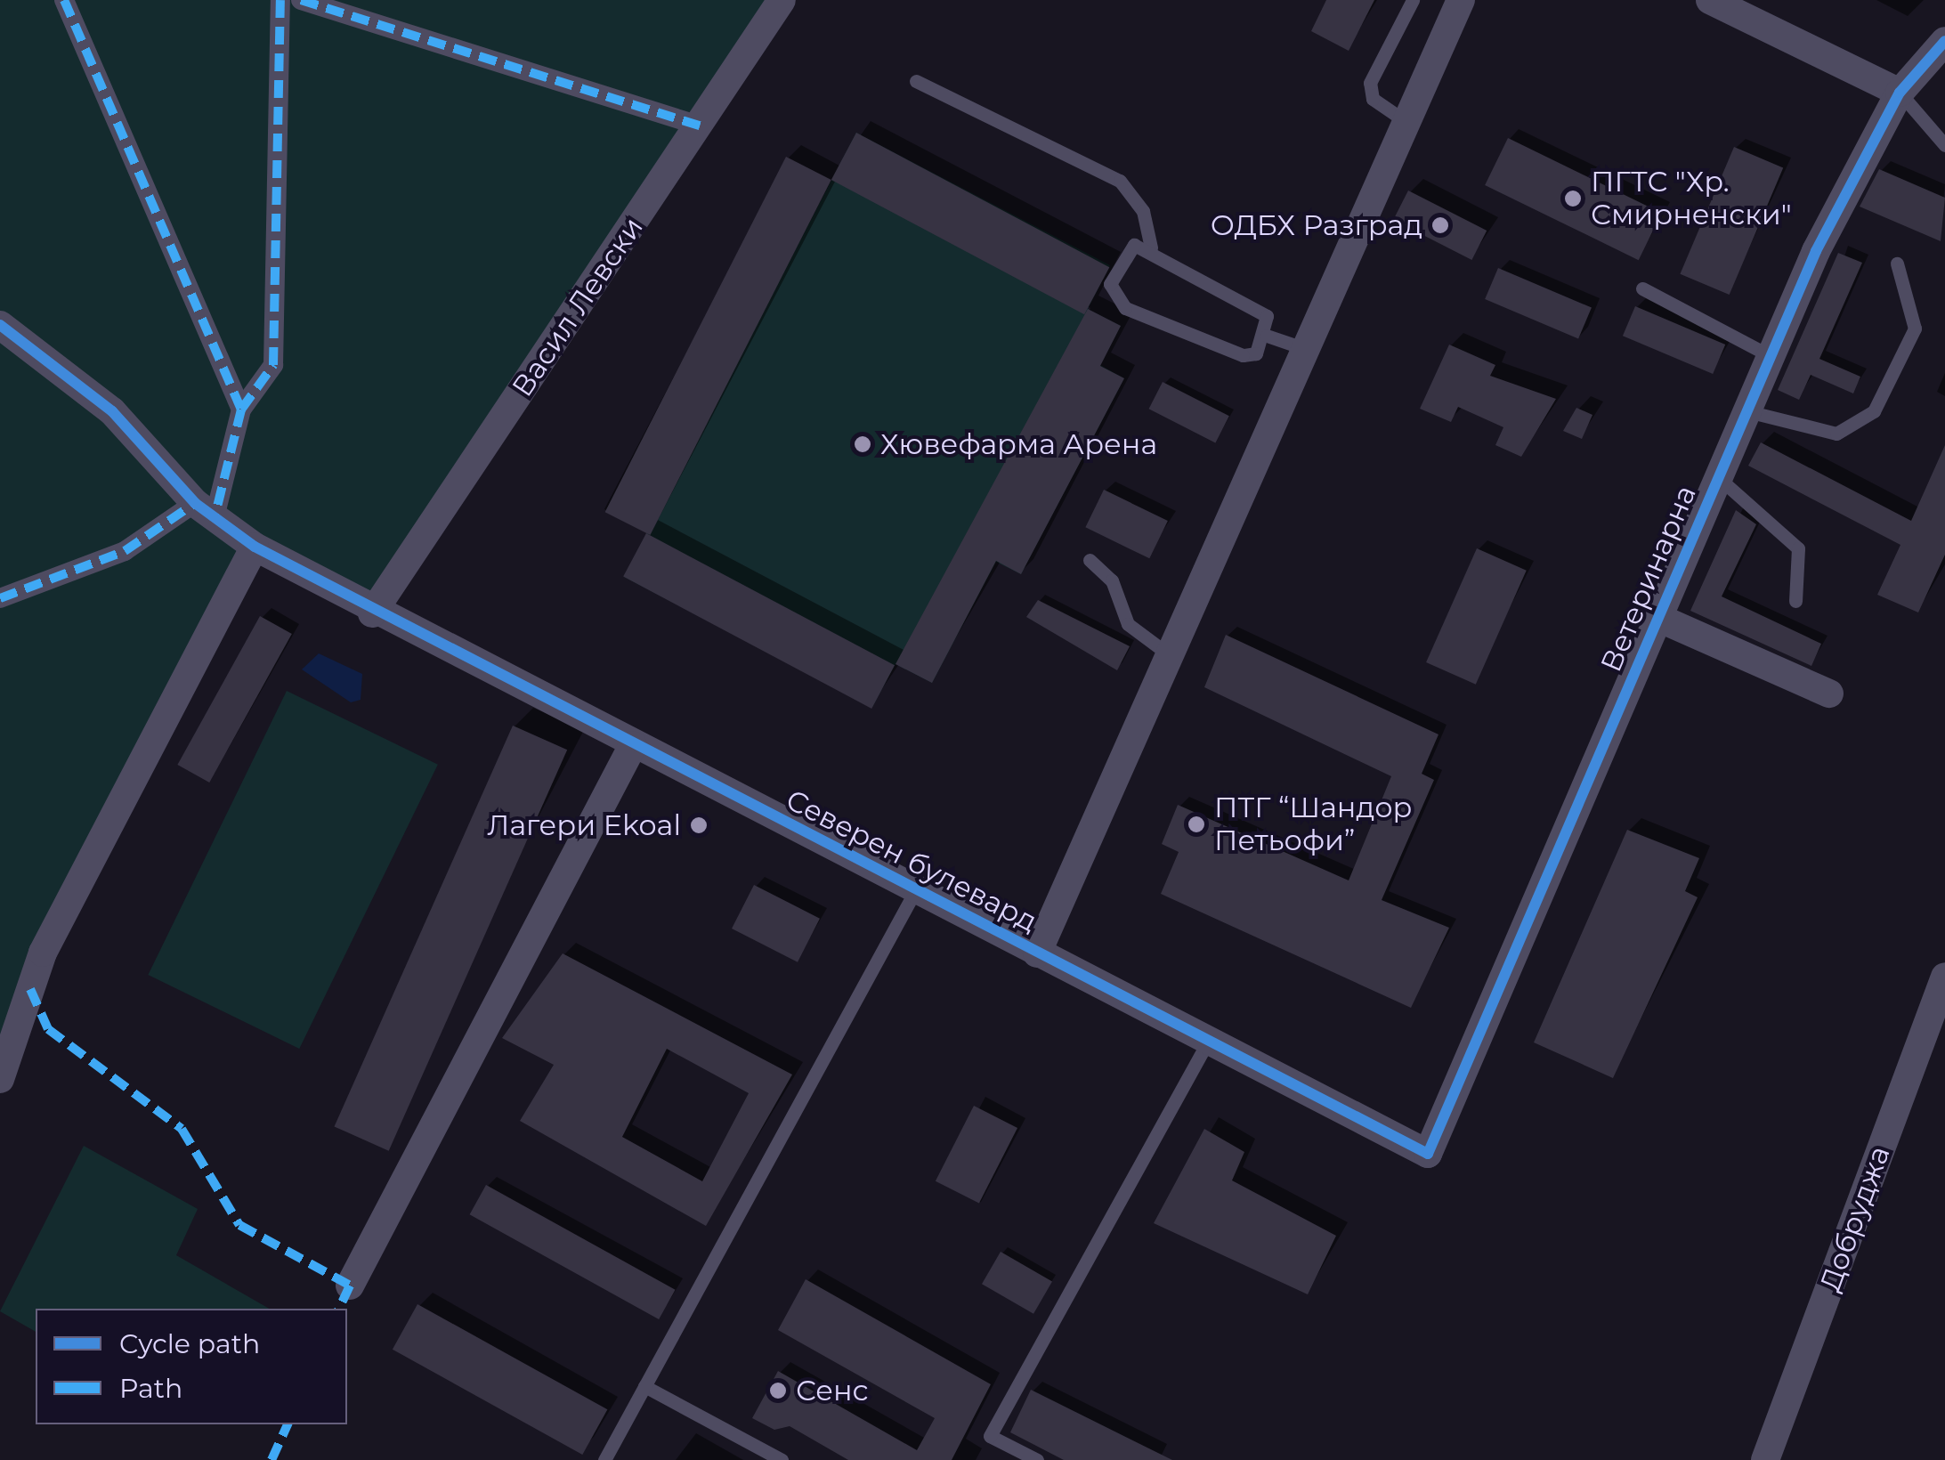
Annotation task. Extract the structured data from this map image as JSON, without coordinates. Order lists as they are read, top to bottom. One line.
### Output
{"streets":{"street":["Васил Левски","Ветеринарна","Северен булевард","Добруджа"]},"crossings":[["Васил Левски","Северен булевард"],["Ветеринарна","Северен булевард"]],"places":["ПГТС \"Хр. Смирненски\"","ОДБХ Разград","Хювефарма Арена","ПТГ “Шандор Петьофи”","Лагери Ekoal","Сенс"],"legend":["Cycle path","Path"]}
